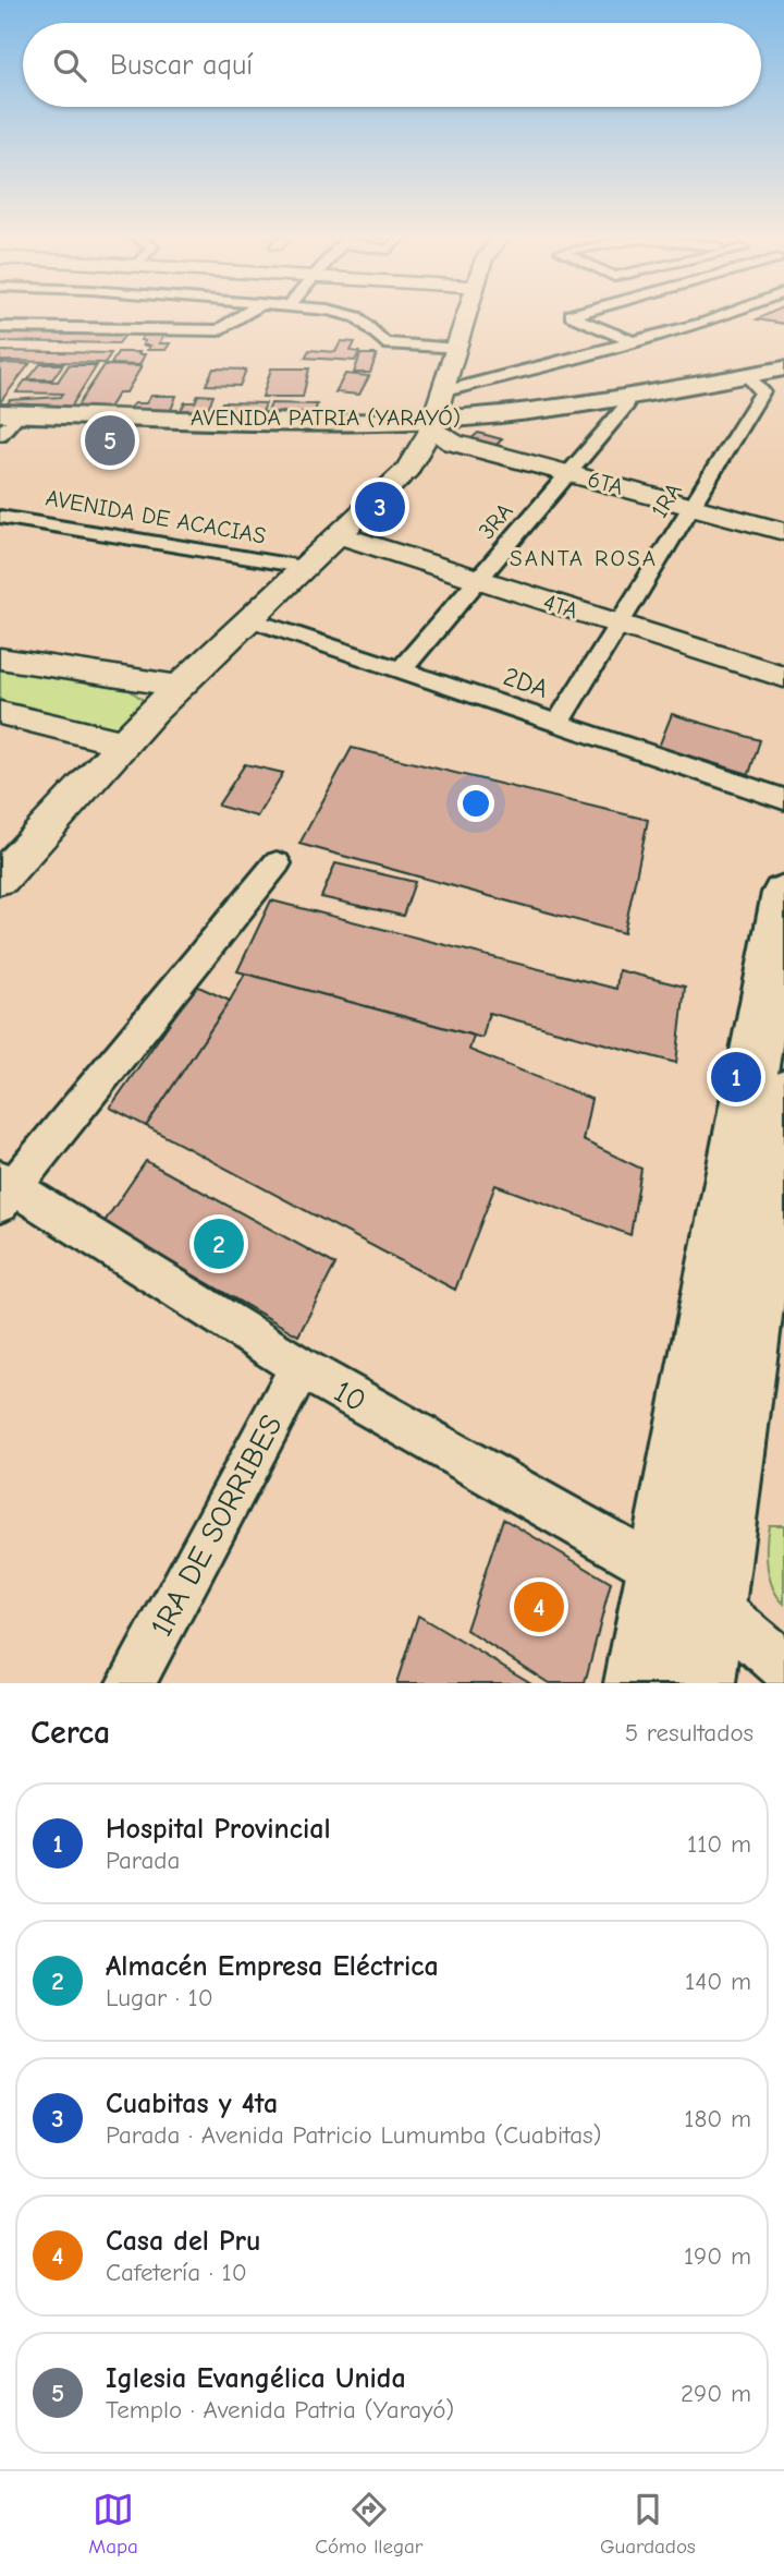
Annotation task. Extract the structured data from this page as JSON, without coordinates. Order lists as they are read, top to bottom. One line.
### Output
{"streets":{"main road":["AVENIDA PATRIA (YARAYÓ)"],"street":["6TA","1RA","AVENIDA DE ACACIAS","3RA","4TA","2DA","10","1RA DE SORRIBES"]},"crossings":[["AVENIDA PATRIA (YARAYÓ)","6TA"],["AVENIDA PATRIA (YARAYÓ)","1RA"],["AVENIDA PATRIA (YARAYÓ)","3RA"],["6TA","1RA"],["6TA","3RA"],["1RA","4TA"],["1RA","2DA"],["3RA","4TA"],["3RA","2DA"],["10","1RA DE SORRIBES"]],"districts":["SANTA ROSA"],"page":{"search":"Buscar aquí","pins":["5","3","1","2","4"],"heading":["Cerca","5 resultados"],"list":[{"mark":"1","name":"Hospital Provincial","note":"Parada","value":"110 m"},{"mark":"2","name":"Almacén Empresa Eléctrica","note":"Lugar · 10","value":"140 m"},{"mark":"3","name":"Cuabitas y 4ta","note":"Parada · Avenida Patricio Lumumba (Cuabitas)","value":"180 m"},{"mark":"4","name":"Casa del Pru","note":"Cafetería · 10","value":"190 m"},{"mark":"5","name":"Iglesia Evangélica Unida","note":"Templo · Avenida Patria (Yarayó)","value":"290 m"}],"nav":["Mapa","Cómo llegar","Guardados"]}}
